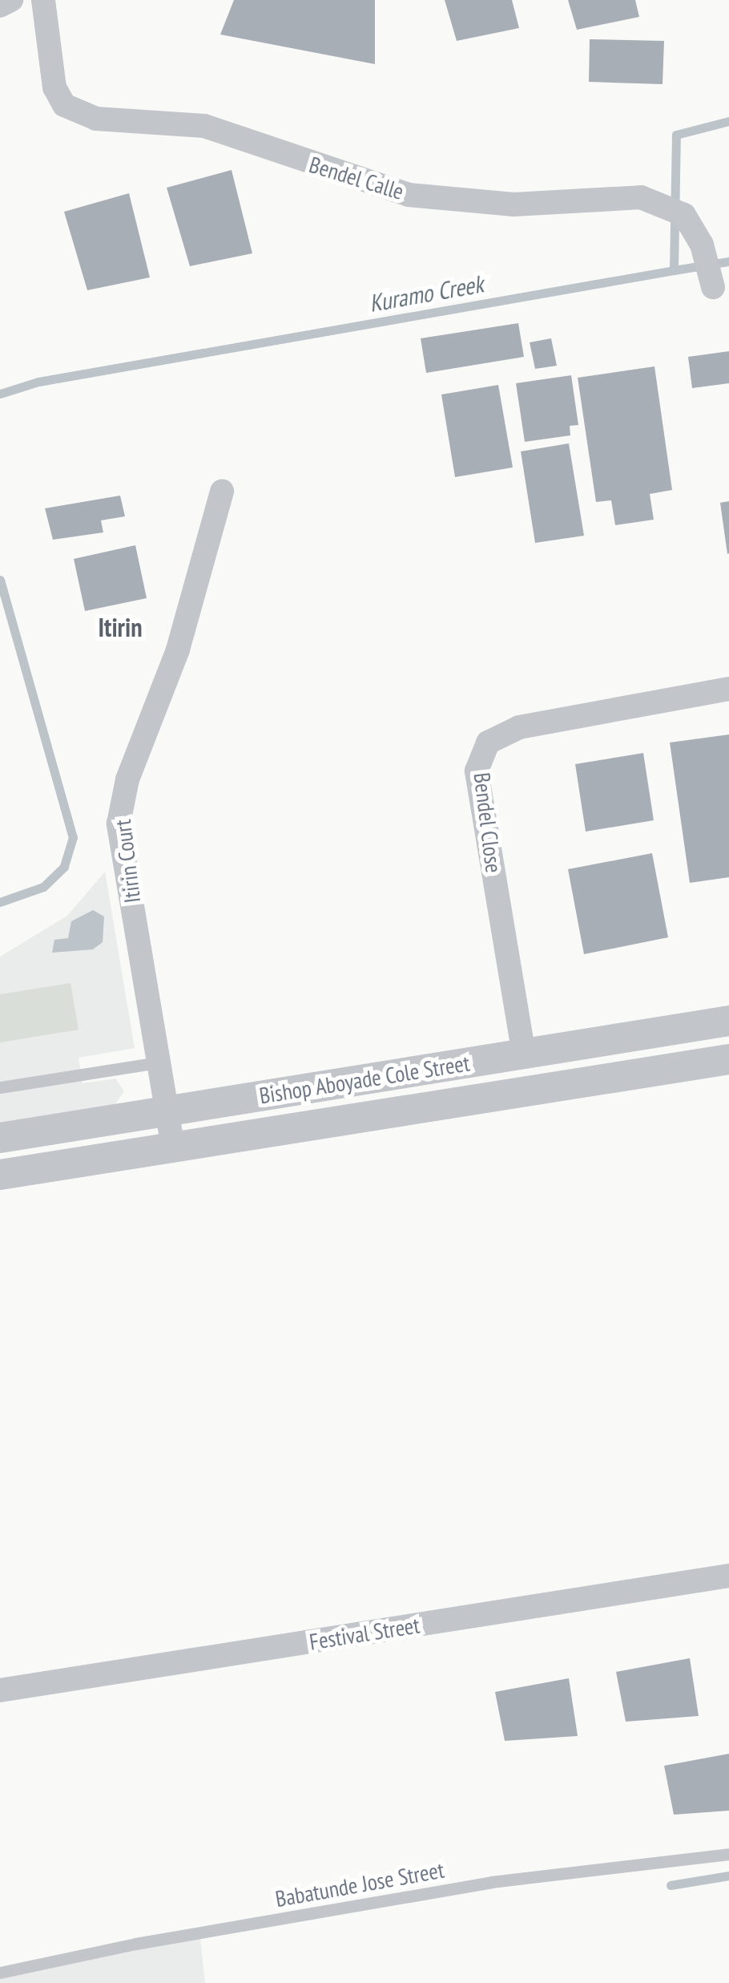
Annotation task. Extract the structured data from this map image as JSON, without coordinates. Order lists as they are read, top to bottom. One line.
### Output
{"streets":{"street":["Bendel Calle","Bendel Close","Itirin Court","Bishop Aboyade Cole Street","Festival Street"],"lane":["Babatunde Jose Street"]},"crossings":[["Bendel Close","Bishop Aboyade Cole Street"],["Itirin Court","Bishop Aboyade Cole Street"]],"districts":["Itirin"],"water":["Kuramo Creek"]}
